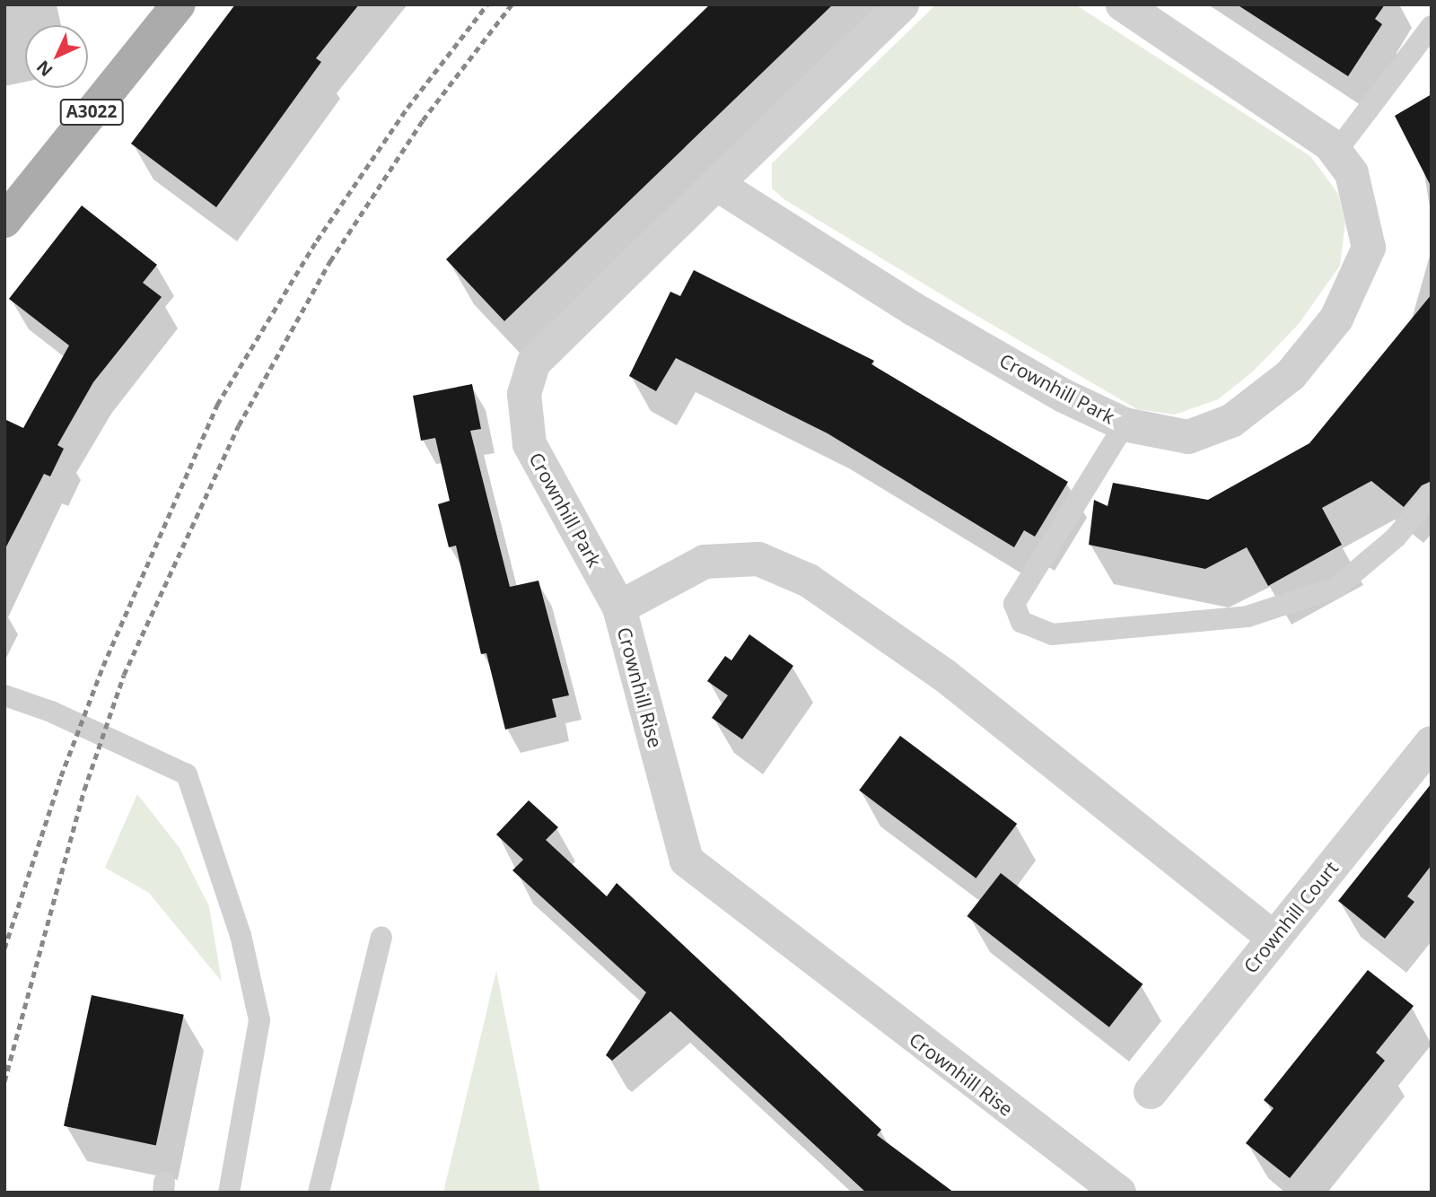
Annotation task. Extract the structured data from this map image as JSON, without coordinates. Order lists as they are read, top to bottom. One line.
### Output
{"streets":{"main road":["A3022"],"street":["Crownhill Park","Crownhill Rise","Crownhill Court"]},"crossings":[["Crownhill Park","Crownhill Rise"],["Crownhill Rise","Crownhill Court"]],"north":"bottom left"}
